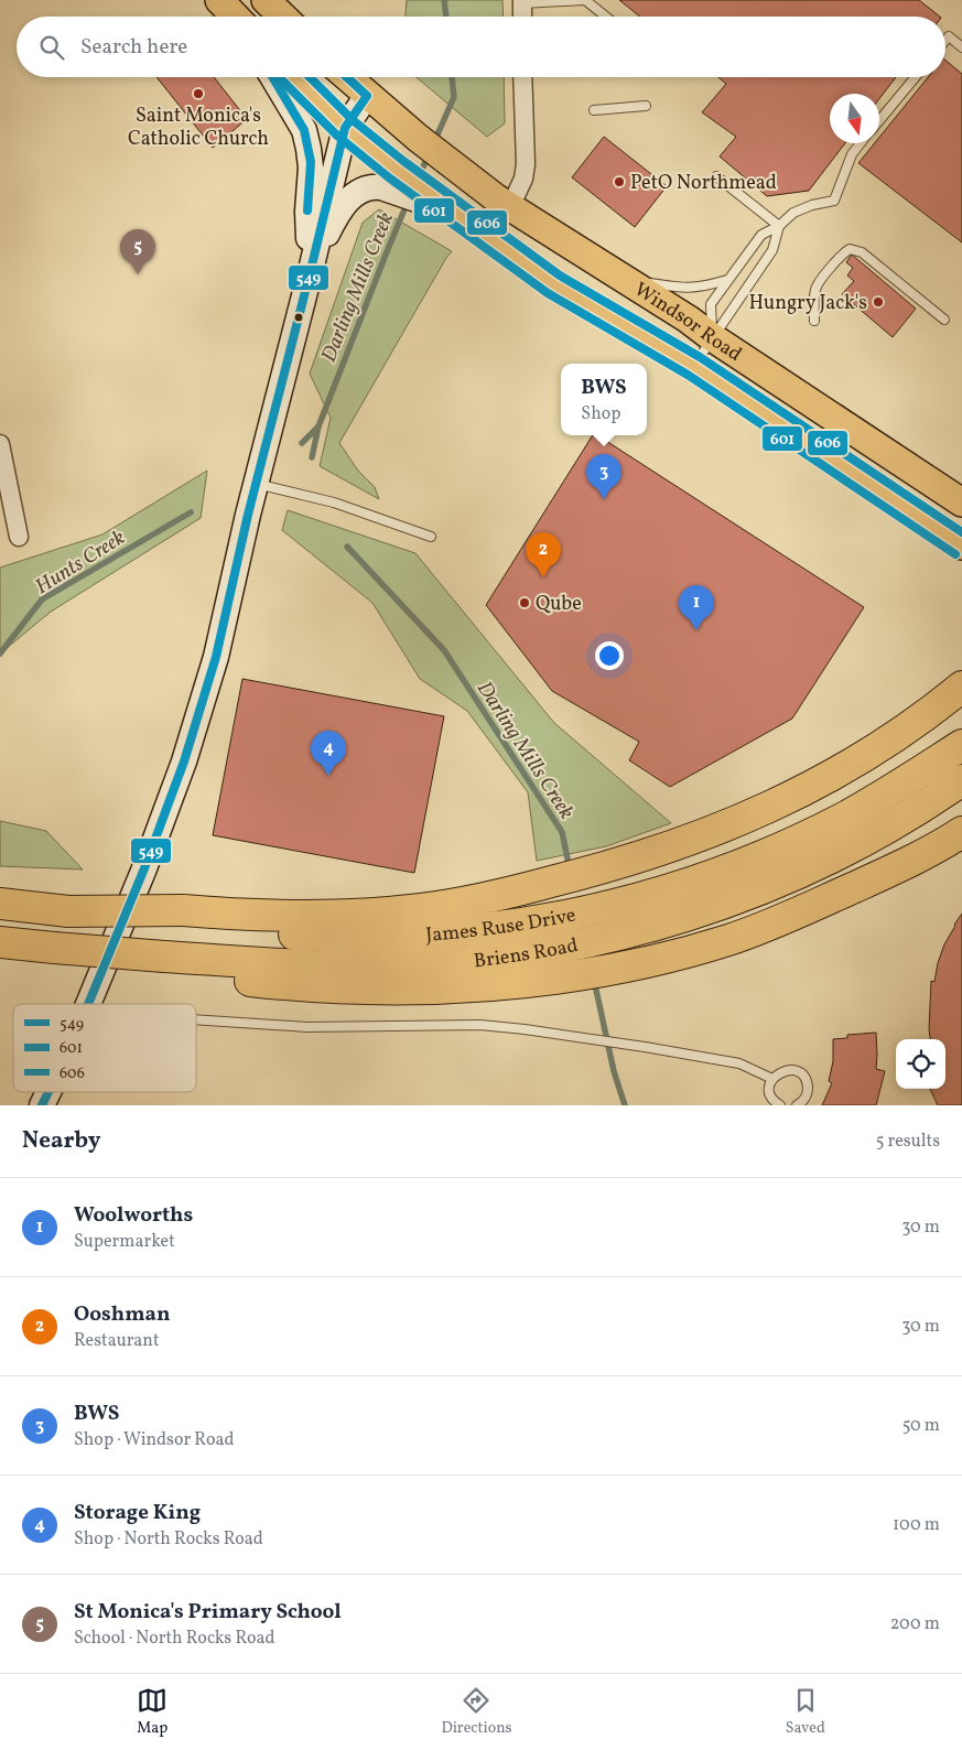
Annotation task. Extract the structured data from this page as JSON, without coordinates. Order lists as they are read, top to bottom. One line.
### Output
{"streets":{"highway":["James Ruse Drive","Briens Road"],"main road":["Windsor Road"]},"water":["Darling Mills Creek","Hunts Creek"],"places":["Saint Monica's Catholic Church","PetO Northmead","Hungry Jack's","Qube"],"lines":["transit line 549","transit line 601","transit line 606"],"legend":["549","601","606"],"north":"bottom","page":{"search":"Search here","pins":["5","3","2","1","4"],"popup":["BWS","Shop"],"heading":["Nearby","5 results"],"list":[{"mark":"1","name":"Woolworths","note":"Supermarket","value":"30 m"},{"mark":"2","name":"Ooshman","note":"Restaurant","value":"30 m"},{"mark":"3","name":"BWS","note":"Shop · Windsor Road","value":"50 m"},{"mark":"4","name":"Storage King","note":"Shop · North Rocks Road","value":"100 m"},{"mark":"5","name":"St Monica's Primary School","note":"School · North Rocks Road","value":"200 m"}],"nav":["Map","Directions","Saved"]}}
